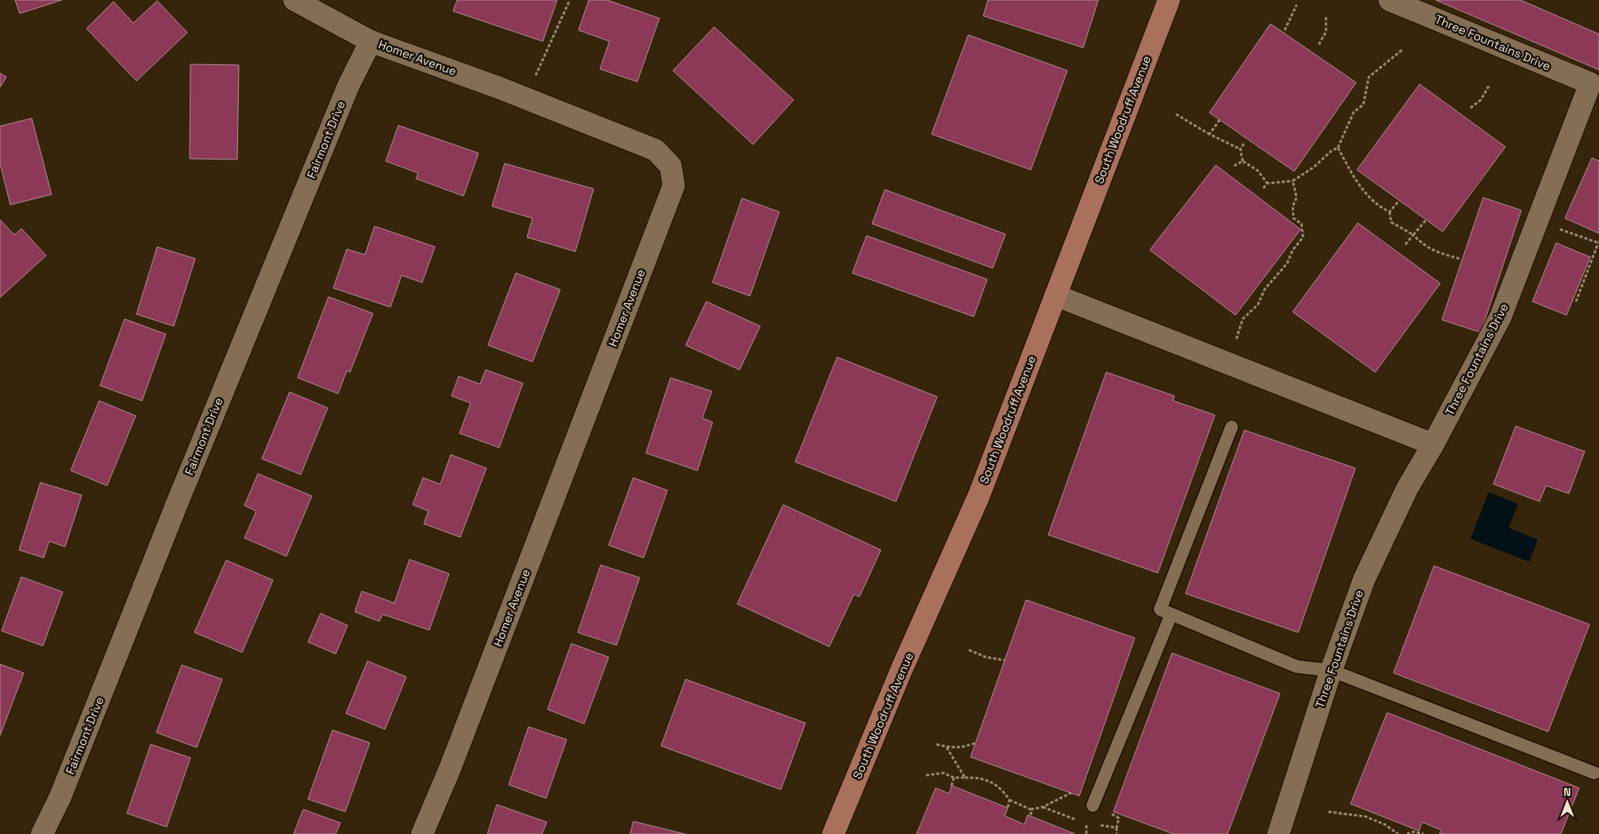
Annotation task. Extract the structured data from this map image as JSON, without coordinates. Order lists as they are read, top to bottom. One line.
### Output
{"streets":{"main road":["South Woodruff Avenue"],"street":["Three Fountains Drive","Homer Avenue","Fairmont Drive"]},"crossings":[["Homer Avenue","Fairmont Drive"]],"north":"top"}
